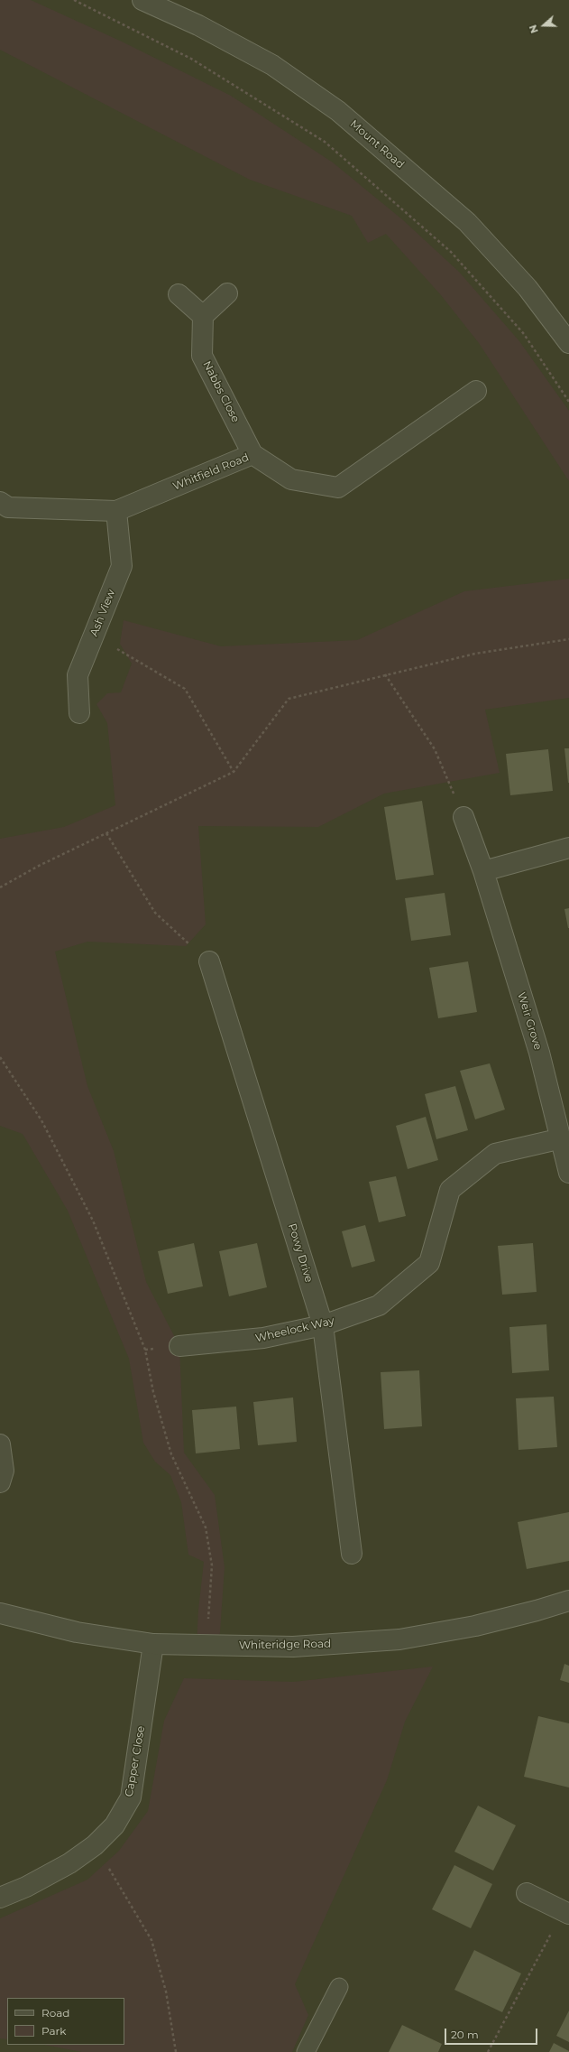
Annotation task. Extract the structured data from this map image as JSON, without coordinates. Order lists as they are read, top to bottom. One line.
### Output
{"streets":{"street":["Mount Road","Nabbs Close","Whitfield Road","Ash View","Weir Grove","Powy Drive","Wheelock Way","Whiteridge Road","Capper Close"]},"crossings":[["Nabbs Close","Whitfield Road"],["Whitfield Road","Ash View"],["Weir Grove","Wheelock Way"],["Powy Drive","Wheelock Way"],["Whiteridge Road","Capper Close"]],"legend":["Road","Park"],"scale_bar":"20 m","north":"left"}
